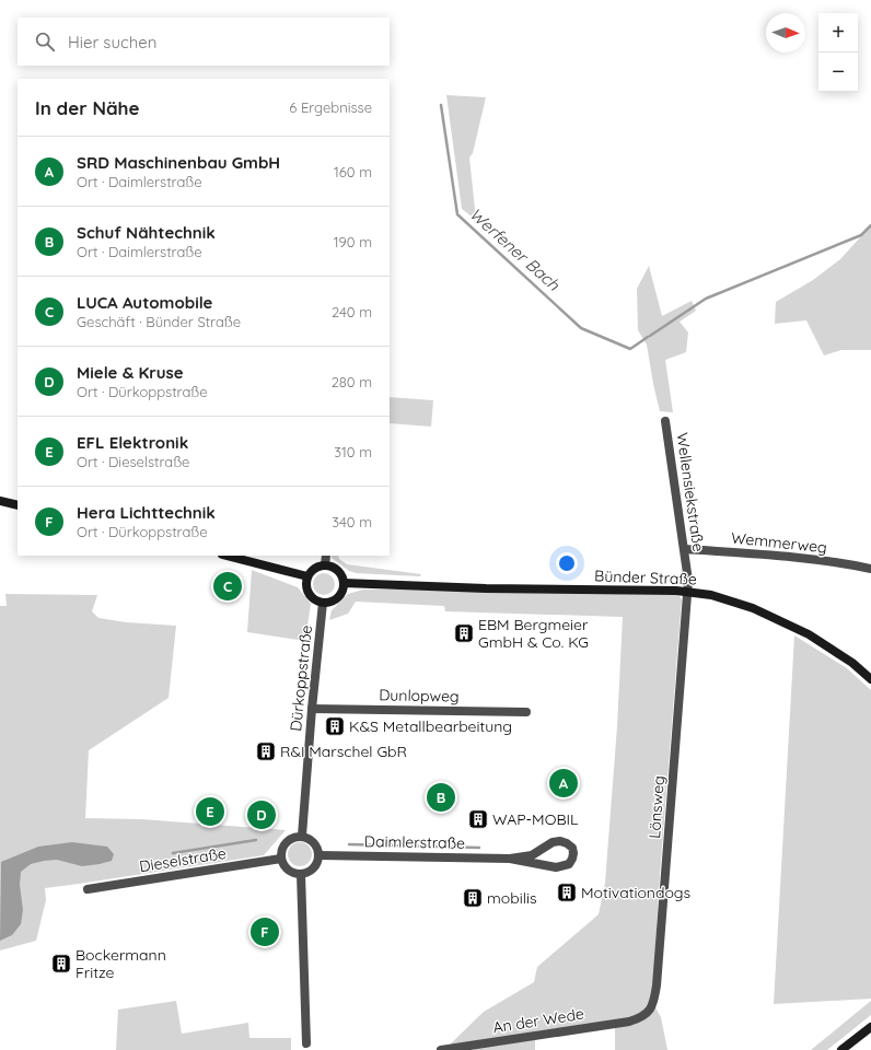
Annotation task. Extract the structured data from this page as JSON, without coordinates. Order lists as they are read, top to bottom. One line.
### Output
{"streets":{"street":["Wellensiekstraße","Wemmerweg","Bünder Straße","Dürkoppstraße","Dunlopweg","Lönsweg","Daimlerstraße","Dieselstraße","An der Wede"]},"crossings":[["Wellensiekstraße","Wemmerweg"],["Wellensiekstraße","Bünder Straße"],["Wellensiekstraße","Lönsweg"],["Bünder Straße","Dürkoppstraße"],["Bünder Straße","Lönsweg"],["Dürkoppstraße","Dunlopweg"],["Dürkoppstraße","Daimlerstraße"],["Dürkoppstraße","Dieselstraße"],["Lönsweg","An der Wede"],["Daimlerstraße","Dieselstraße"]],"water":["Werfener Bach"],"places":{"building":["EBM Bergmeier GmbH & Co. KG","K&S Metallbearbeitung","R&I Marschel GbR","WAP-MOBIL","Motivationdogs","mobilis","Bockermann Fritze"]},"north":"right","page":{"map_buttons":["+","−"],"search":"Hier suchen","heading":["In der Nähe","6 Ergebnisse"],"list":[{"mark":"A","name":"SRD Maschinenbau GmbH","note":"Ort · Daimlerstraße","value":"160 m"},{"mark":"B","name":"Schuf Nähtechnik","note":"Ort · Daimlerstraße","value":"190 m"},{"mark":"C","name":"LUCA Automobile","note":"Geschäft · Bünder Straße","value":"240 m"},{"mark":"D","name":"Miele & Kruse","note":"Ort · Dürkoppstraße","value":"280 m"},{"mark":"E","name":"EFL Elektronik","note":"Ort · Dieselstraße","value":"310 m"},{"mark":"F","name":"Hera Lichttechnik","note":"Ort · Dürkoppstraße","value":"340 m"}],"pins":["C","A","B","E","D","F"]}}
